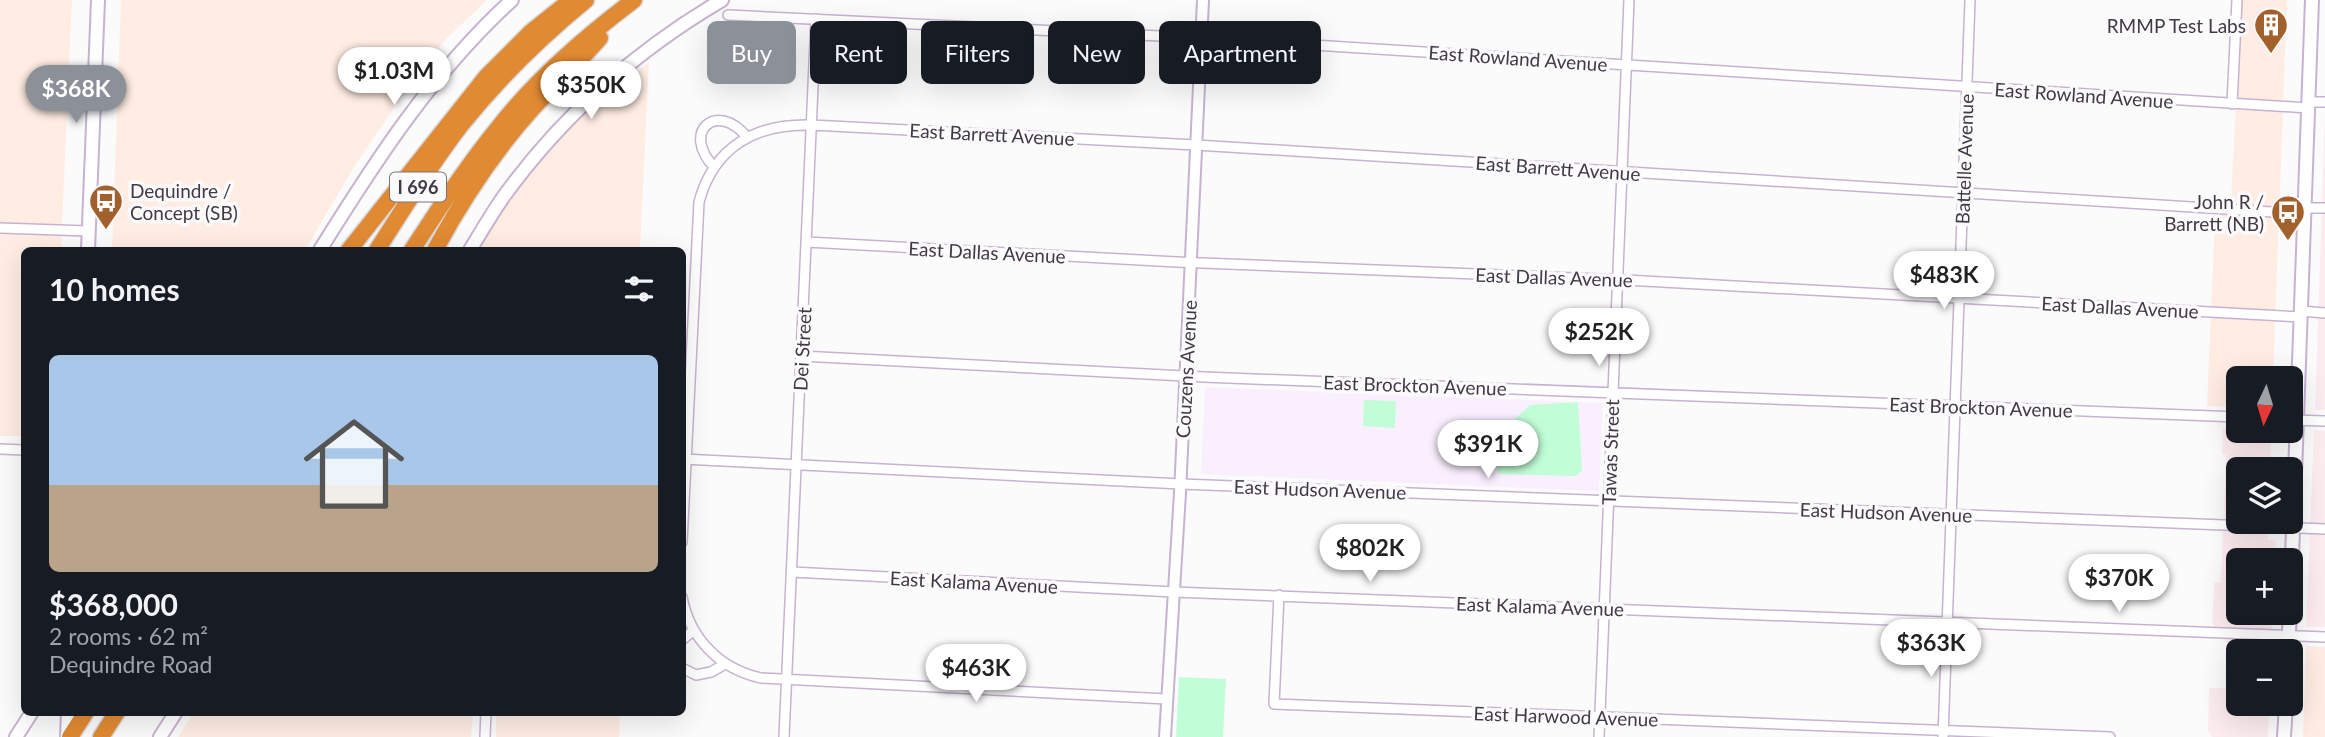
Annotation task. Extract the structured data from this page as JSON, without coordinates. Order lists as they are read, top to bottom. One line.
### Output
{"streets":{"highway":["I 696"],"street":["East Rowland Avenue","East Barrett Avenue","Battelle Avenue","East Dallas Avenue","Dei Street","Couzens Avenue","East Brockton Avenue","Tawas Street","East Hudson Avenue","East Kalama Avenue","East Harwood Avenue"]},"crossings":[["East Rowland Avenue","Battelle Avenue"],["East Rowland Avenue","Dei Street"],["East Rowland Avenue","Tawas Street"],["East Barrett Avenue","Battelle Avenue"],["East Barrett Avenue","Dei Street"],["East Barrett Avenue","Couzens Avenue"],["East Barrett Avenue","Tawas Street"],["Battelle Avenue","East Dallas Avenue"],["Battelle Avenue","East Brockton Avenue"],["Battelle Avenue","East Hudson Avenue"],["Battelle Avenue","East Kalama Avenue"],["Battelle Avenue","East Harwood Avenue"],["East Dallas Avenue","Dei Street"],["East Dallas Avenue","Couzens Avenue"],["East Dallas Avenue","Tawas Street"],["Dei Street","East Brockton Avenue"],["Dei Street","East Hudson Avenue"],["Dei Street","East Kalama Avenue"],["Couzens Avenue","East Brockton Avenue"],["Couzens Avenue","East Hudson Avenue"],["Couzens Avenue","East Kalama Avenue"],["East Brockton Avenue","Tawas Street"],["Tawas Street","East Hudson Avenue"],["Tawas Street","East Kalama Avenue"],["Tawas Street","East Harwood Avenue"],["East Kalama Avenue","East Harwood Avenue"]],"places":{"building":["RMMP Test Labs"],"bus stop":["Dequindre / Concept (SB)","John R / Barrett (NB)"]},"north":"bottom","page":{"chip":["Buy","Rent","Filters","New","Apartment"],"price":["$1.03M","$350K","$368K","$483K","$252K","$391K","$802K","$370K","$363K","$463K"],"heading":"10 homes","list":[{"name":"$368,000","note":"2 rooms · 62 m² · Dequindre Road"}],"map_buttons":["+","−"]}}
